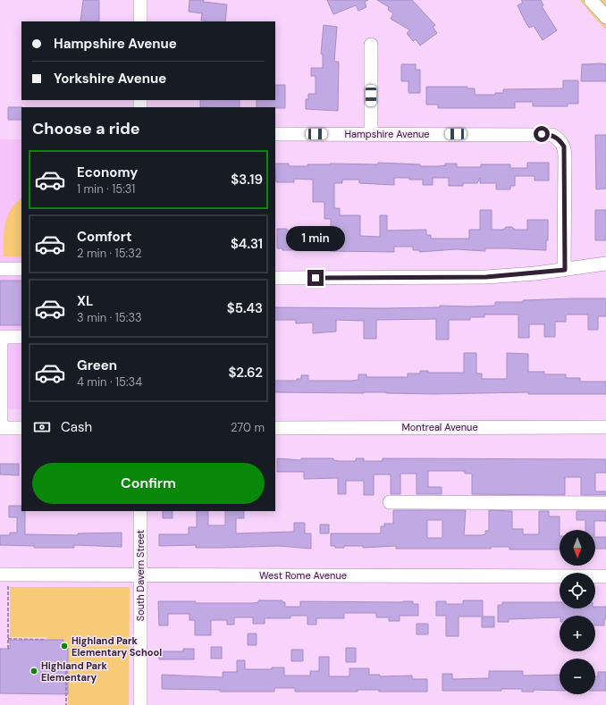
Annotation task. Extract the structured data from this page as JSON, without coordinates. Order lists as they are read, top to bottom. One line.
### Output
{"streets":{"street":["Hampshire Avenue","Montreal Avenue","South Davern Street","West Rome Avenue"]},"crossings":[["South Davern Street","West Rome Avenue"]],"places":["Highland Park Elementary School","Highland Park Elementary"],"north":"bottom","page":{"banner":["Hampshire Avenue","Yorkshire Avenue"],"heading":"Choose a ride","list":[{"name":"Economy","note":"1 min · 15:31","value":"$3.19"},{"name":"Comfort","note":"2 min · 15:32","value":"$4.31"},{"name":"XL","note":"3 min · 15:33","value":"$5.43"},{"name":"Green","note":"4 min · 15:34","value":"$2.62"}],"bubble":"1 min","pay":["Cash","270 m"],"buttons":"Confirm","map_buttons":["+","−"]}}
